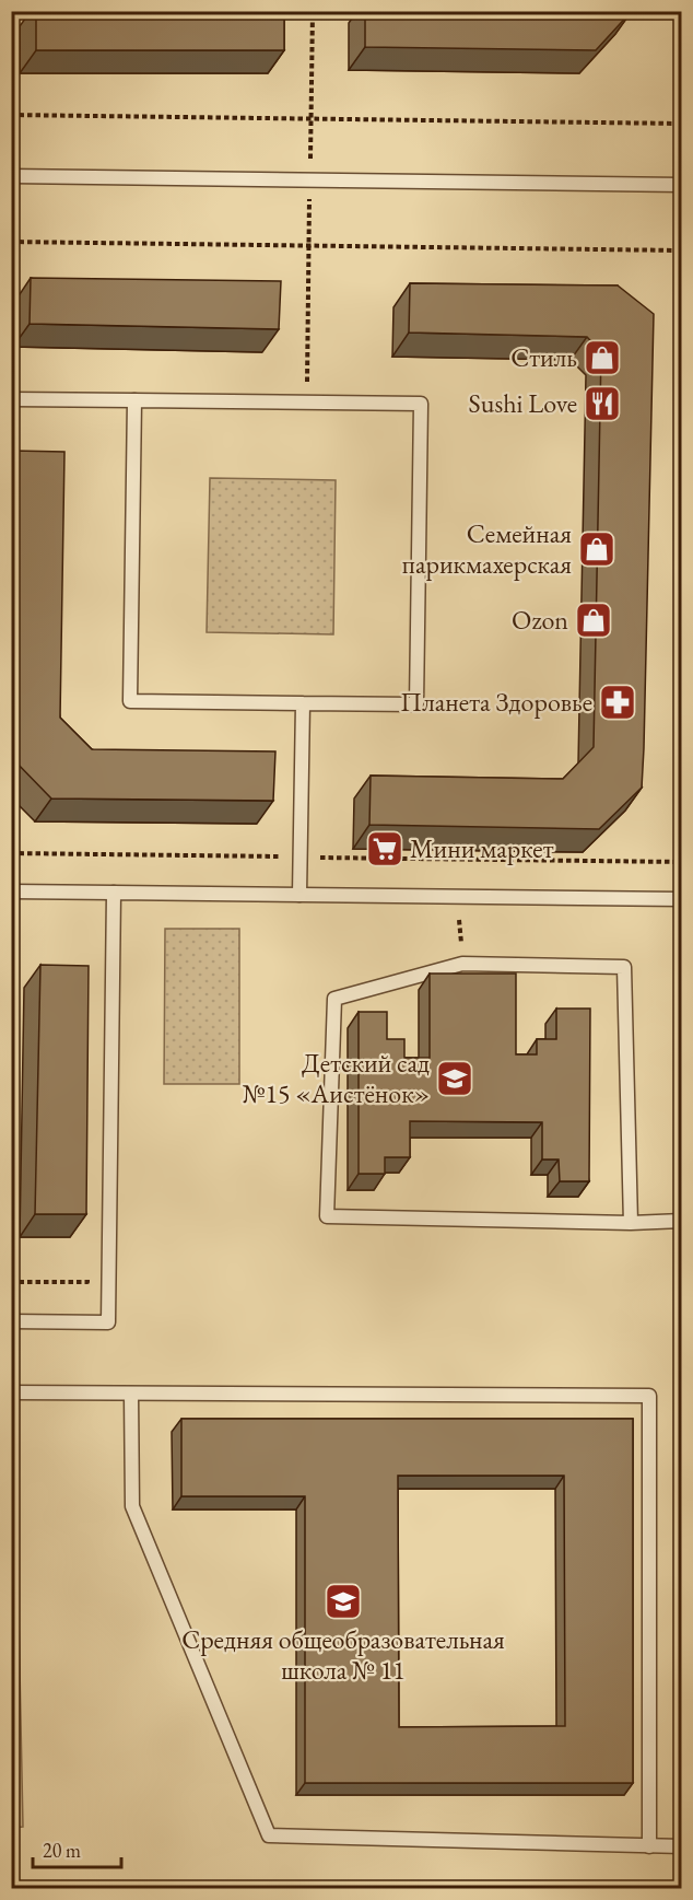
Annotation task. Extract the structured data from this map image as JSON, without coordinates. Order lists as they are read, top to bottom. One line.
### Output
{"places":{"shop":["Стиль","Семейная парикмахерская","Ozon"],"restaurant":["Sushi Love"],"pharmacy":["Планета Здоровье"],"supermarket":["Мини маркет"],"school or university":["Детский сад №15 «Аистёнок»","Средняя общеобразовательная школа № 11"]},"scale_bar":"20 m"}
